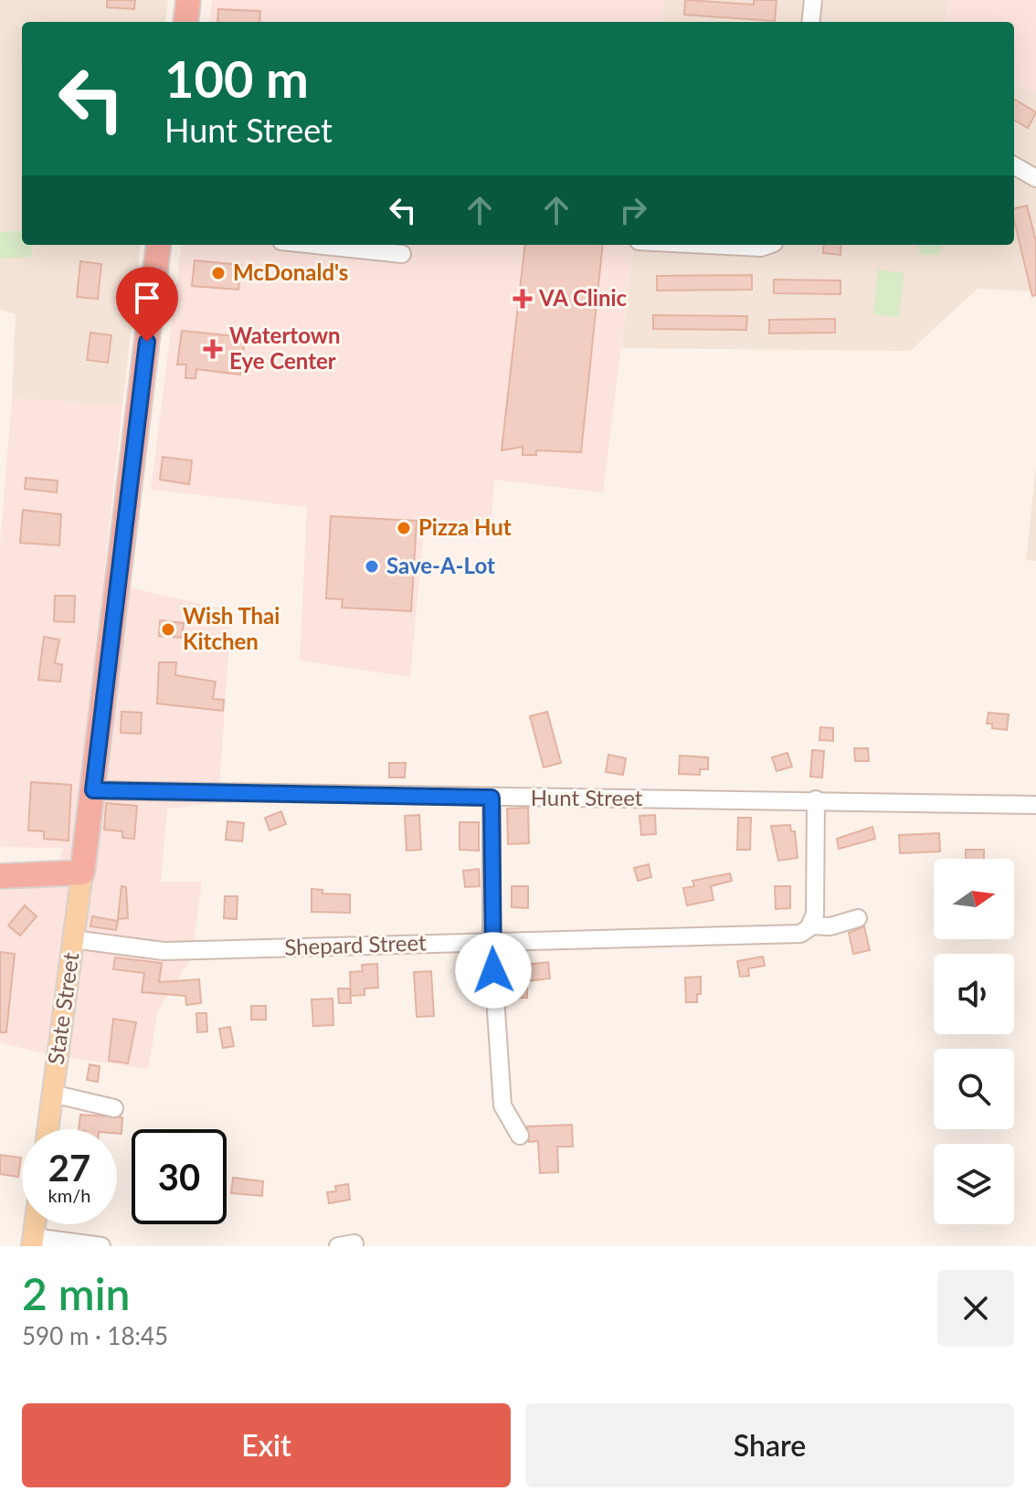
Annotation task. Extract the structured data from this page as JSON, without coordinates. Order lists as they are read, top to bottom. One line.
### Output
{"streets":{"highway":["State Street"],"street":["Hunt Street","Shepard Street"]},"crossings":[["Hunt Street","State Street"],["Shepard Street","State Street"]],"places":{"other":["McDonald's","Pizza Hut","Save-A-Lot","Wish Thai Kitchen"],"health":["VA Clinic","Watertown Eye Center"]},"north":"right","page":{"turn":["100 m","Hunt Street"],"speed":"27 km/h","limit":"30","heading":["2 min","590 m · 18:45"],"buttons":["Exit","Share"]}}
